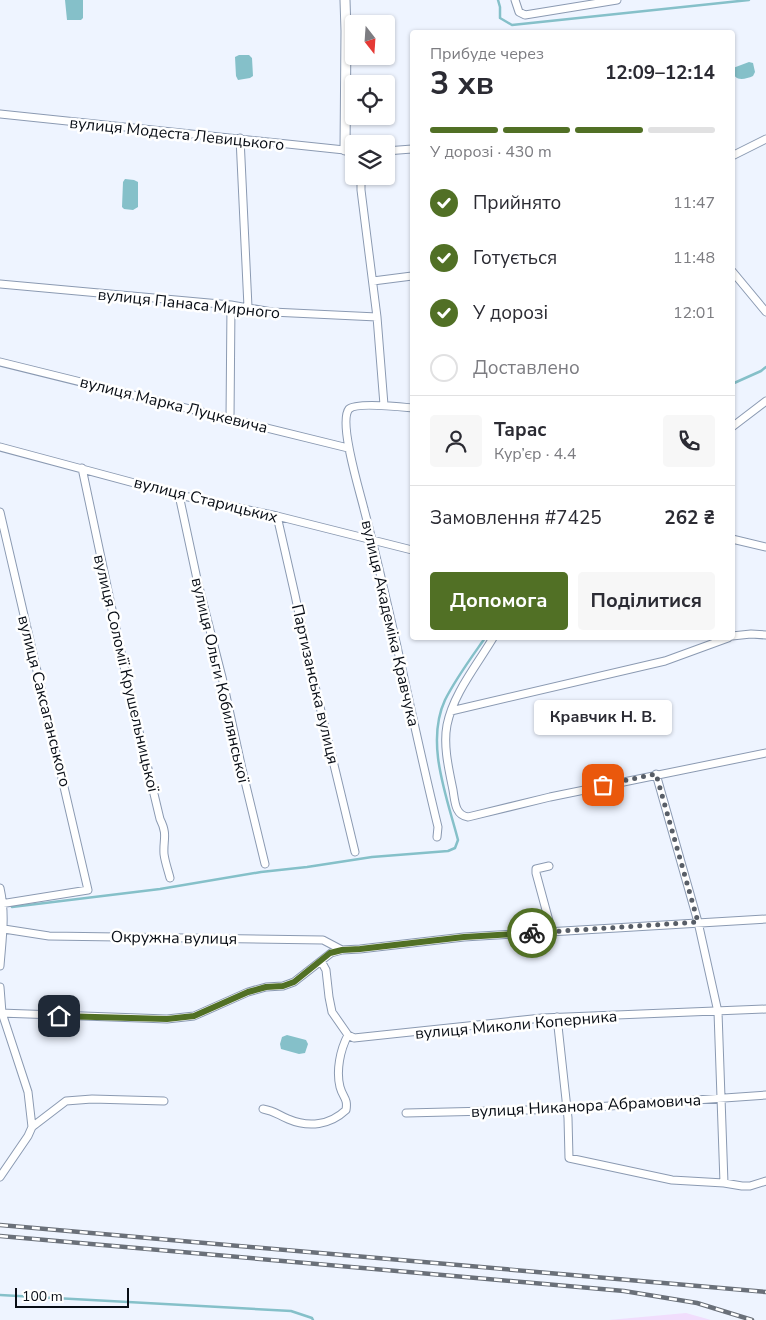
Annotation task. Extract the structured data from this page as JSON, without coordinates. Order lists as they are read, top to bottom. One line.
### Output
{"streets":{"street":["вулиця Модеста Левицького","вулиця Панаса Мирного","вулиця Марка Луцкевича","вулиця Старицьких","вулиця Академіка Кравчука","вулиця Соломії Крушельницької","вулиця Ольги Кобилянської","Партизанська вулиця","вулиця Саксаганського","Окружна вулиця","вулиця Миколи Коперника","вулиця Никанора Абрамовича"]},"crossings":[["вулиця Марка Луцкевича","вулиця Академіка Кравчука"],["вулиця Старицьких","вулиця Академіка Кравчука"],["вулиця Старицьких","вулиця Соломії Крушельницької"],["вулиця Старицьких","вулиця Ольги Кобилянської"],["вулиця Старицьких","Партизанська вулиця"]],"places":["Кравчик Н. В."],"scale_bar":"100 m","north":"bottom","page":{"heading":["3 хв","Прибуде через","12:09–12:14"],"panel":["Тарас","Кур’єр · 4.4","Замовлення #7425","262 ₴"],"bar":"У дорозі · 430 m","list":[["Прийнято","11:47"],["Готується","11:48"],["У дорозі","12:01"],"Доставлено"],"buttons":["Допомога","Поділитися"],"bubble":"Кравчик Н. В.","scale":"100 m"}}
